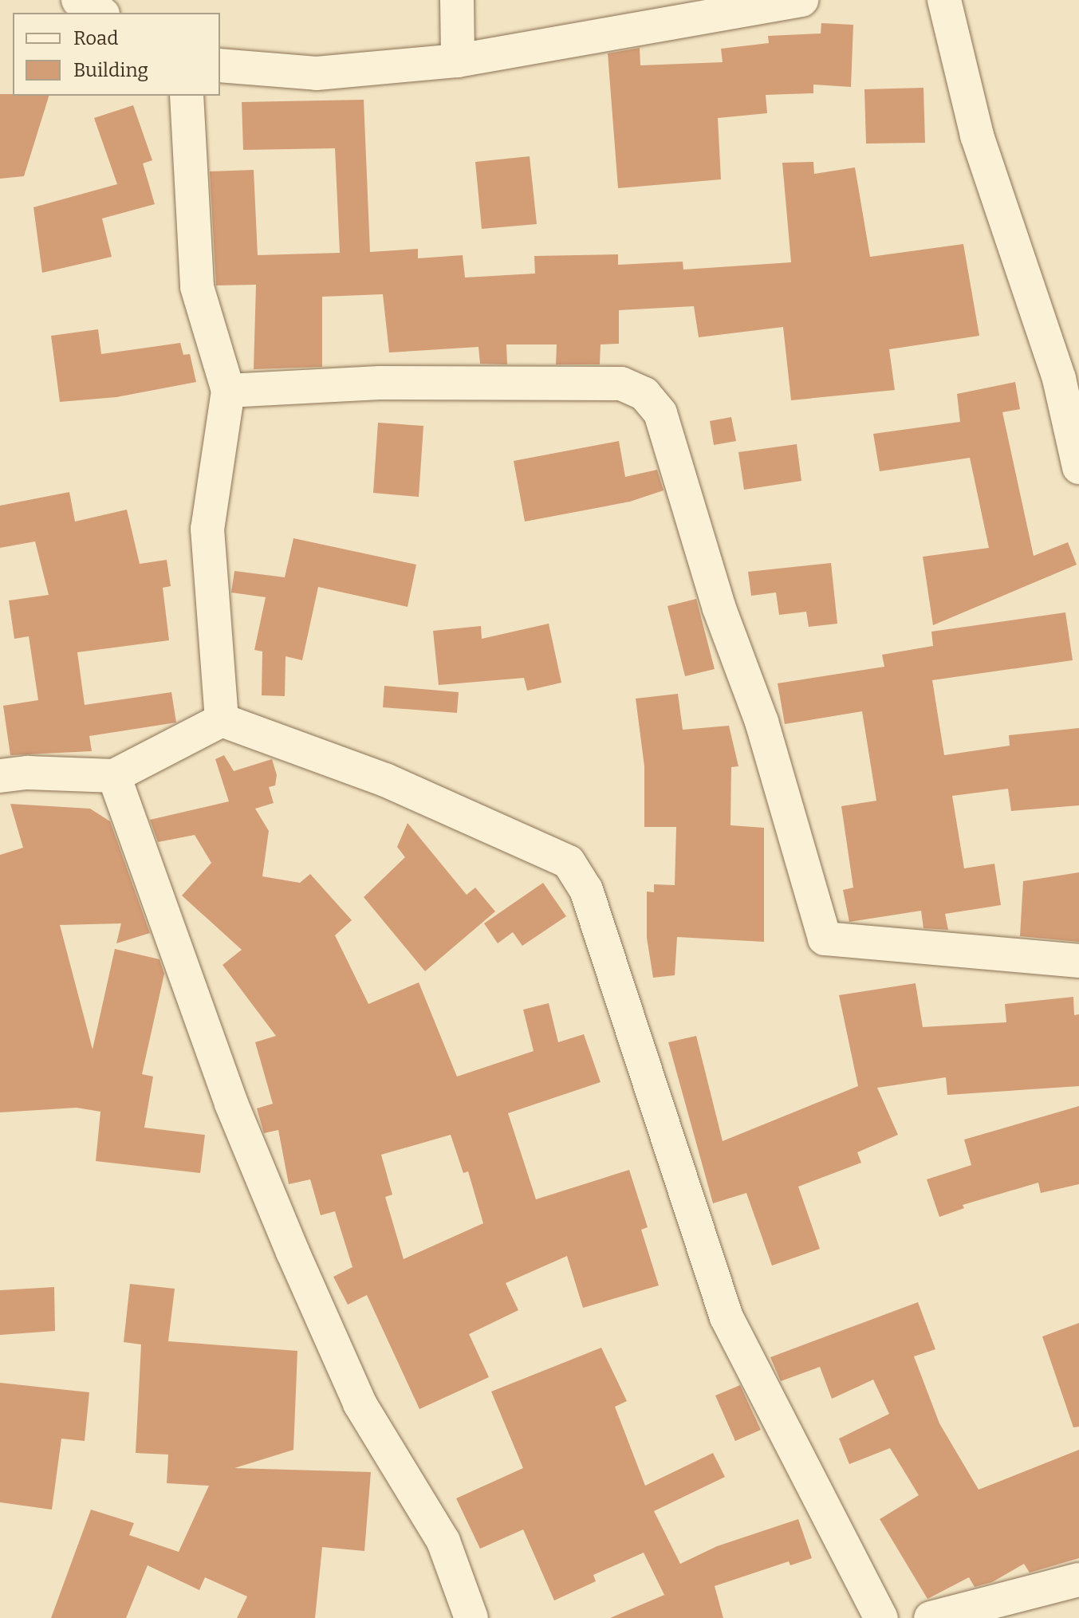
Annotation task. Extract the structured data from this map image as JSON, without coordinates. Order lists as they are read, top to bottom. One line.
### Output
{"legend":["Road","Building"]}
